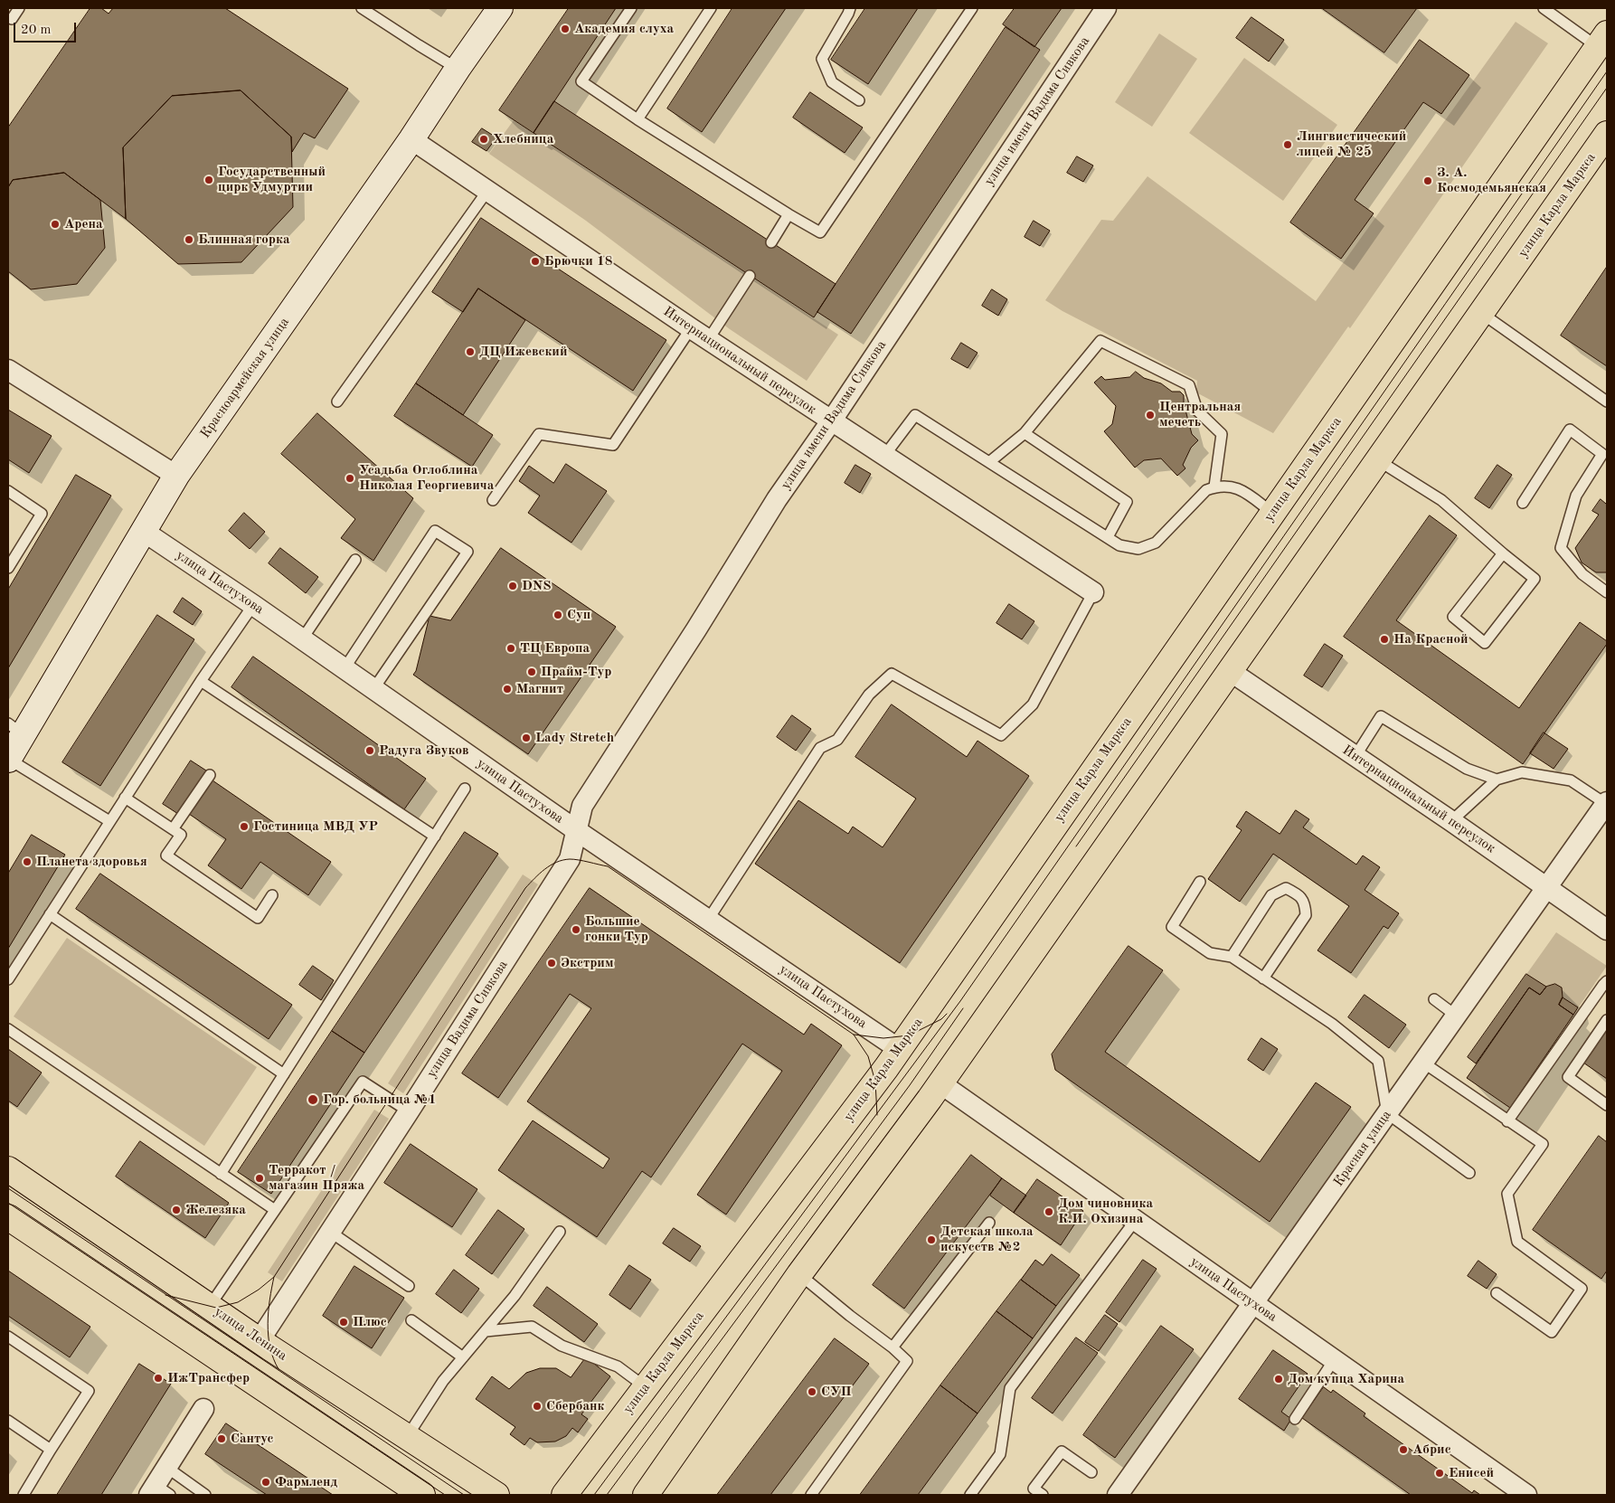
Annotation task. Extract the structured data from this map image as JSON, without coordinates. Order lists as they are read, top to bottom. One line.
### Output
{"streets":{"main road":["улица Карла Маркса","улица Ленина"],"street":["улица имени Вадима Сивкова","Интернациональный переулок","Красноармейская улица","улица Пастухова","улица Вадима Сивкова","Красная улица"]},"crossings":[["улица имени Вадима Сивкова","Интернациональный переулок"],["улица имени Вадима Сивкова","улица Пастухова"],["улица имени Вадима Сивкова","улица Вадима Сивкова"],["улица Карла Маркса","Интернациональный переулок"],["улица Карла Маркса","улица Пастухова"],["Интернациональный переулок","Красноармейская улица"],["Интернациональный переулок","Красная улица"],["Красноармейская улица","улица Пастухова"],["улица Пастухова","улица Вадима Сивкова"],["улица Пастухова","Красная улица"],["улица Вадима Сивкова","улица Ленина"]],"places":["Академия слуха","Хлебница","Лингвистический лицей № 25","Государственный цирк Удмуртии","З. А. Космодемьянская","Арена","Блинная горка","Брючки 18","ДЦ Ижевский","Центральная мечеть","Усадьба Оглоблина Николая Георгиевича","DNS","Суп","На Красной","ТЦ Европа","Прайм-Тур","Магнит","Lady Stretch","Радуга Звуков","Гостиница МВД УР","Планета здоровья","Большие гонки Тур","Экстрим","Гор. больница №1","Терракот / магазин Пряжа","Железяка","Дом чиновника К.И. Охизина","Детская школа искусств №2","Плюс","ИжТрансфер","Дом купца Харина","СУП","Сбербанк","Сантус","Абрис","Енисей","Фармленд"],"scale_bar":"20 m"}
